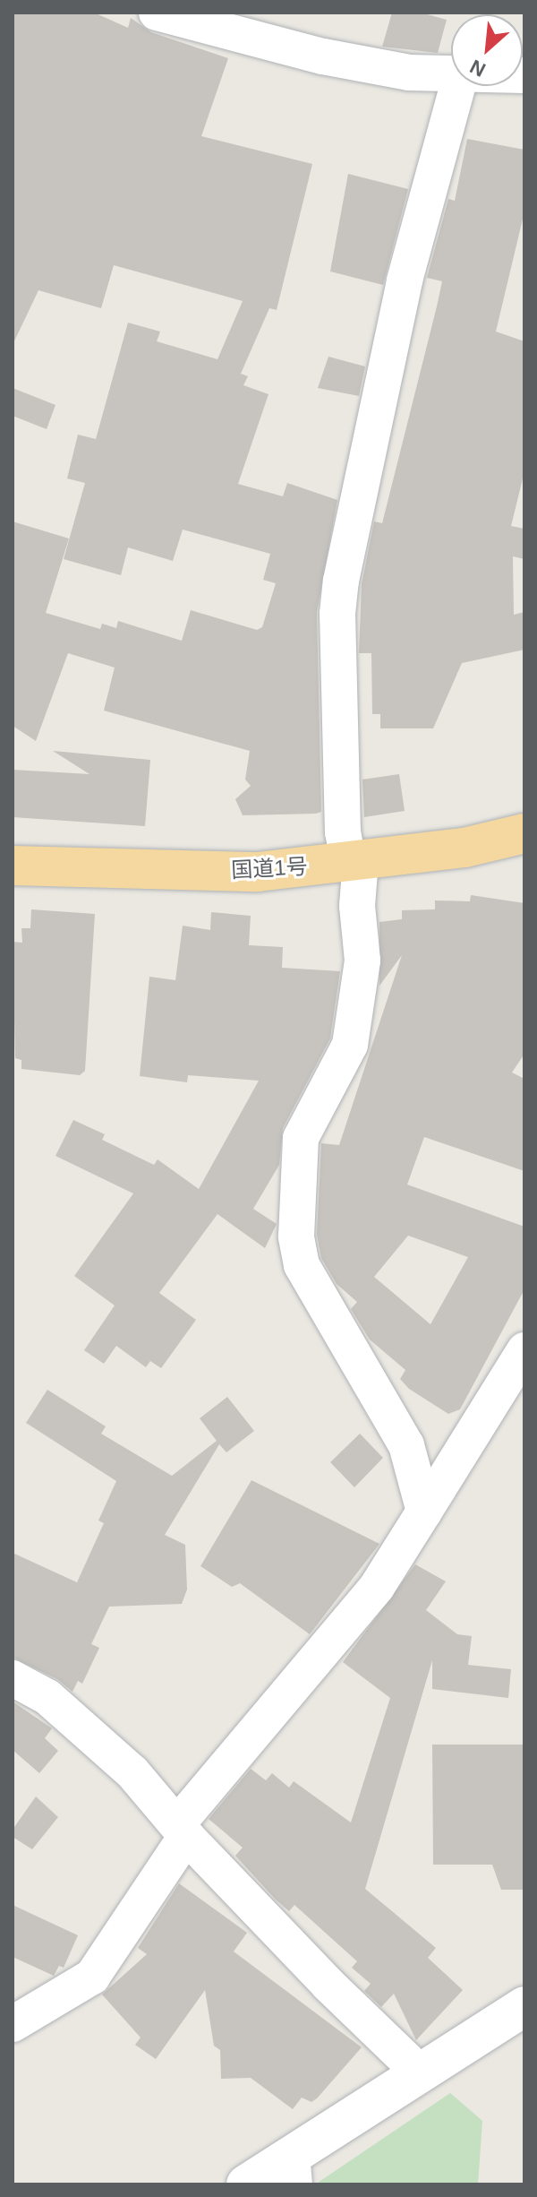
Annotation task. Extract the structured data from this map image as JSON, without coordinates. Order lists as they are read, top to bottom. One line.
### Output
{"streets":{"highway":["国道1号"]},"north":"bottom left"}
